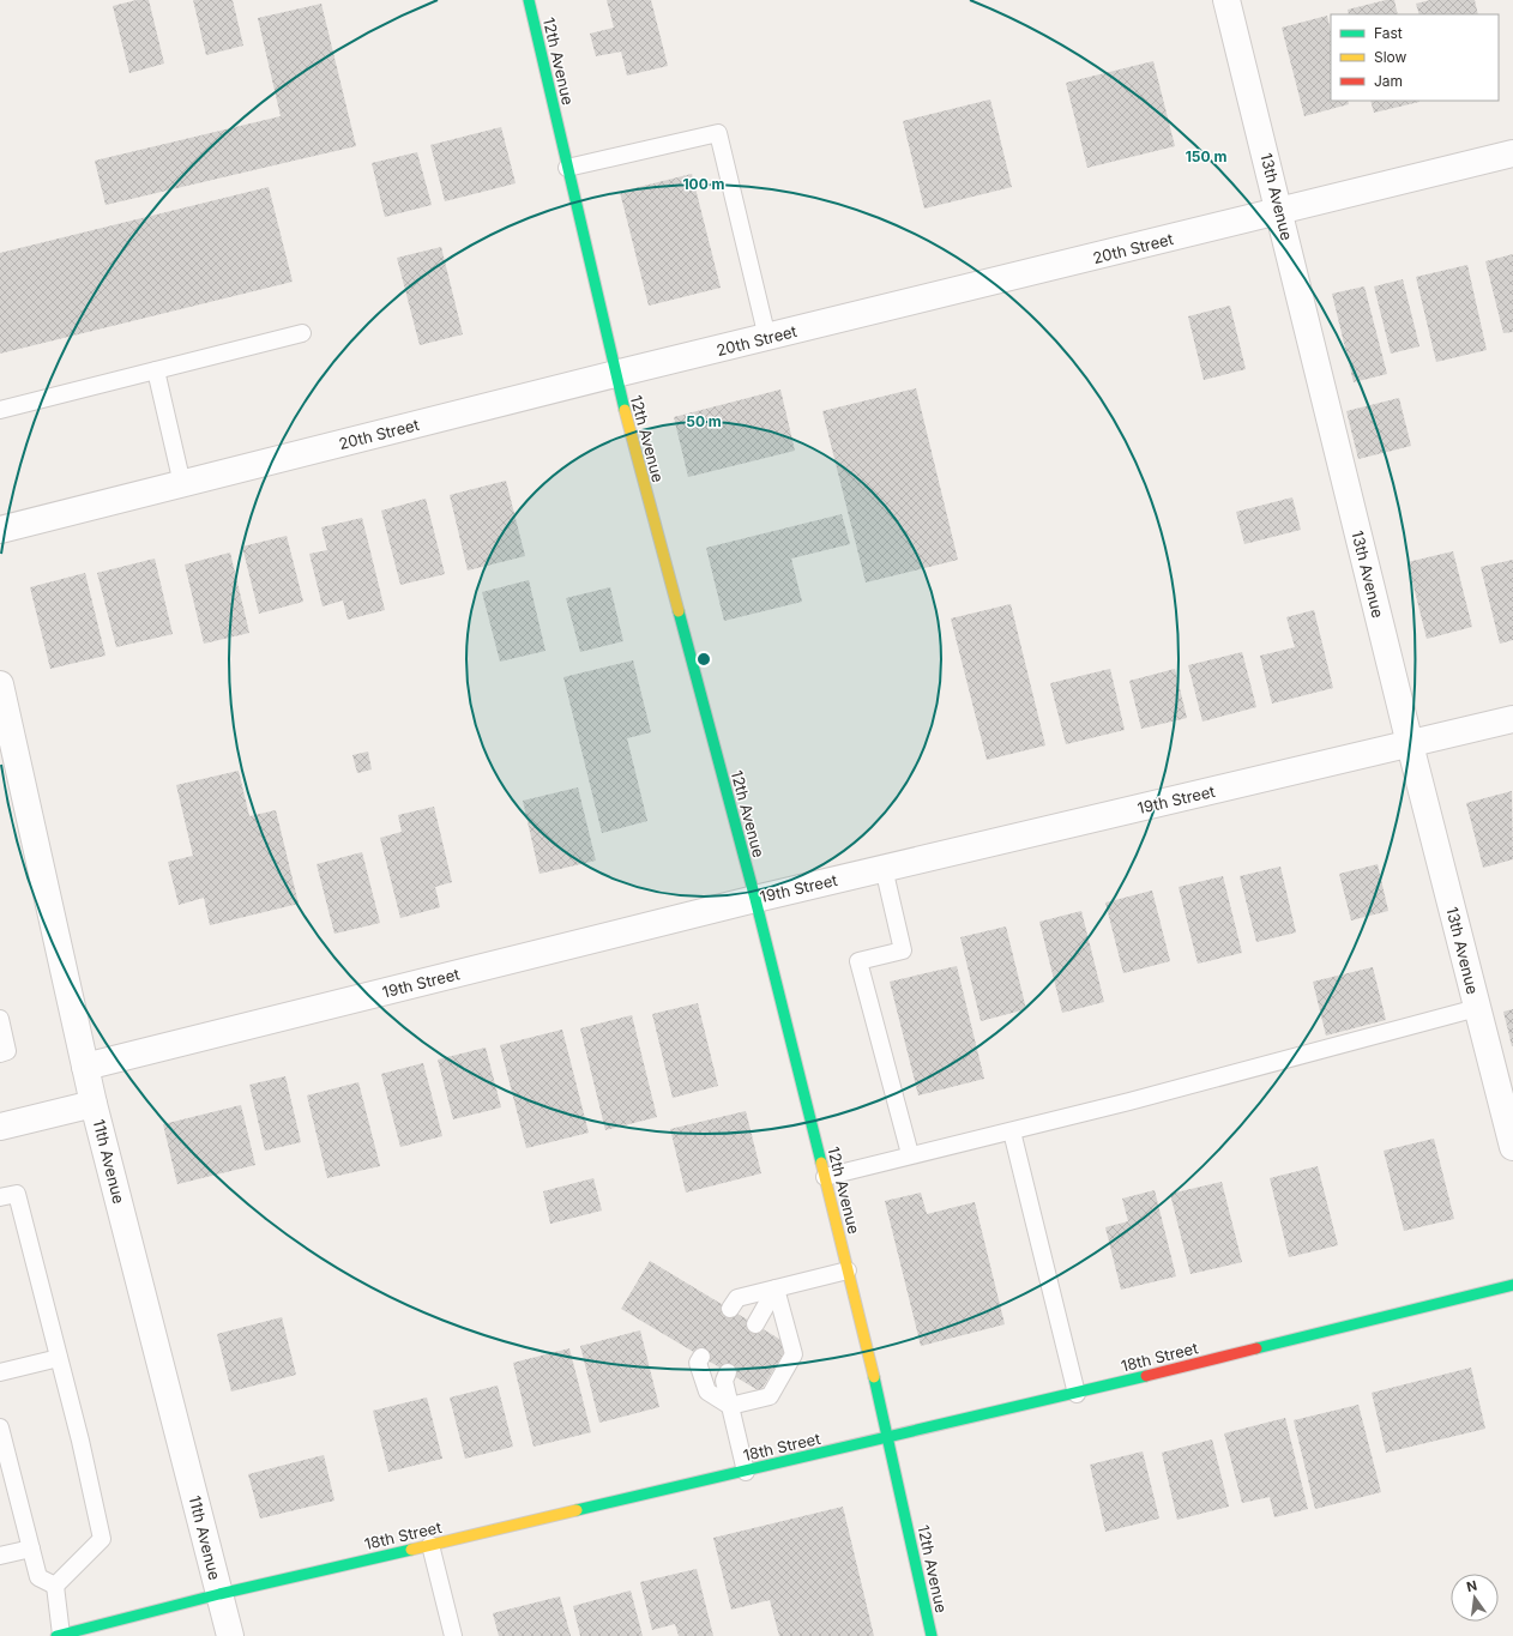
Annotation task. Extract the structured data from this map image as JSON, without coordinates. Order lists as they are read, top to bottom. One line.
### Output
{"streets":{"street":["12th Avenue","13th Avenue","20th Street","19th Street","11th Avenue","18th Street"]},"crossings":[["12th Avenue","20th Street"],["12th Avenue","19th Street"],["12th Avenue","18th Street"],["13th Avenue","20th Street"],["13th Avenue","19th Street"],["19th Street","11th Avenue"],["11th Avenue","18th Street"]],"legend":["Fast","Slow","Jam"],"north":"top","rings":["150 m","100 m","50 m"]}
